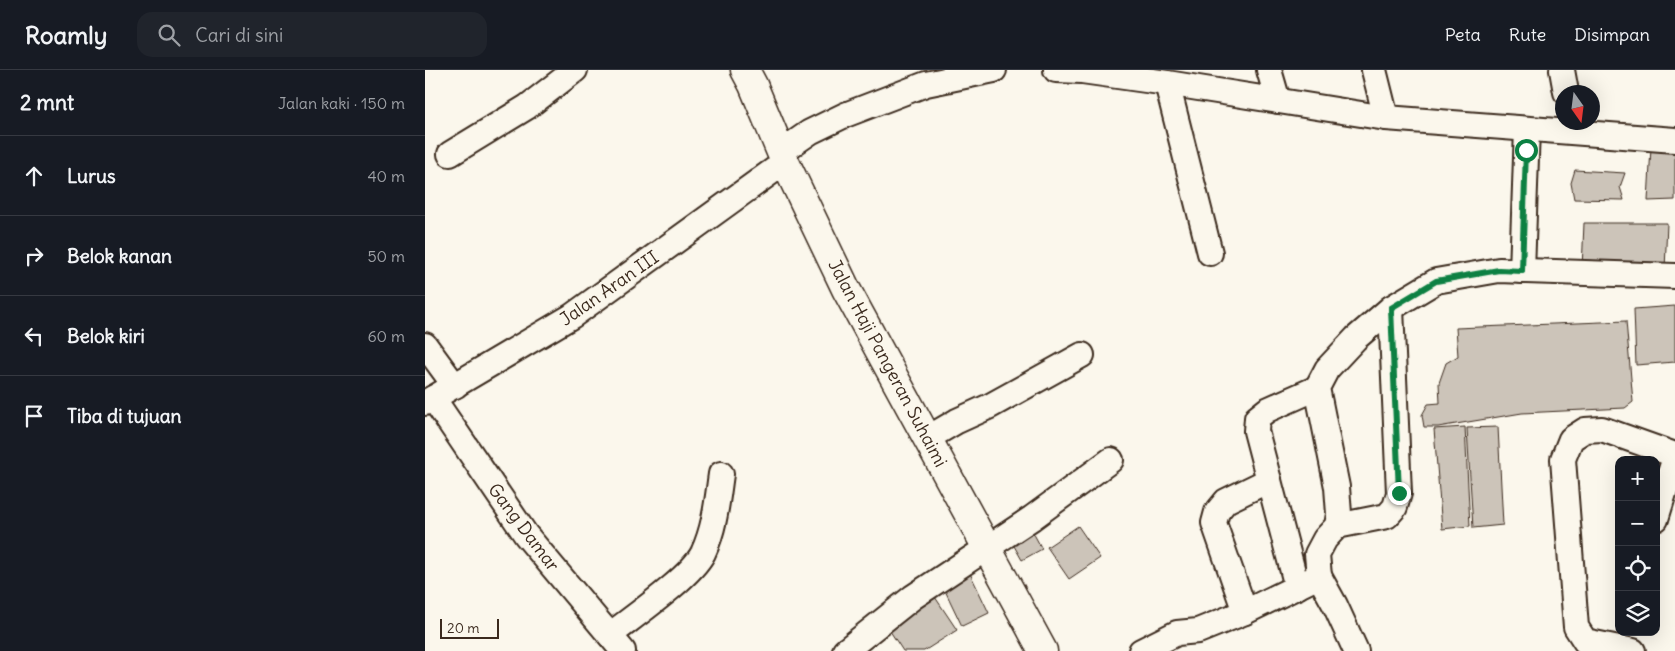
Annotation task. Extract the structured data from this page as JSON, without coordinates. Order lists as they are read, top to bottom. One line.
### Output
{"streets":{"main road":["Jalan Haji Pangeran Suhaimi"],"street":["Jalan Aran III","Gang Damar"]},"crossings":[["Jalan Aran III","Jalan Haji Pangeran Suhaimi"],["Jalan Aran III","Gang Damar"]],"scale_bar":"20 m","north":"bottom","page":{"header":"Roamly","search":"Cari di sini","nav":["Peta","Rute","Disimpan"],"heading":["2 mnt","Jalan kaki · 150 m"],"list":[["Lurus","40 m"],["Belok kanan","50 m"],["Belok kiri","60 m"],"Tiba di tujuan"],"map_buttons":["+","−"],"scale":"20 m"}}
